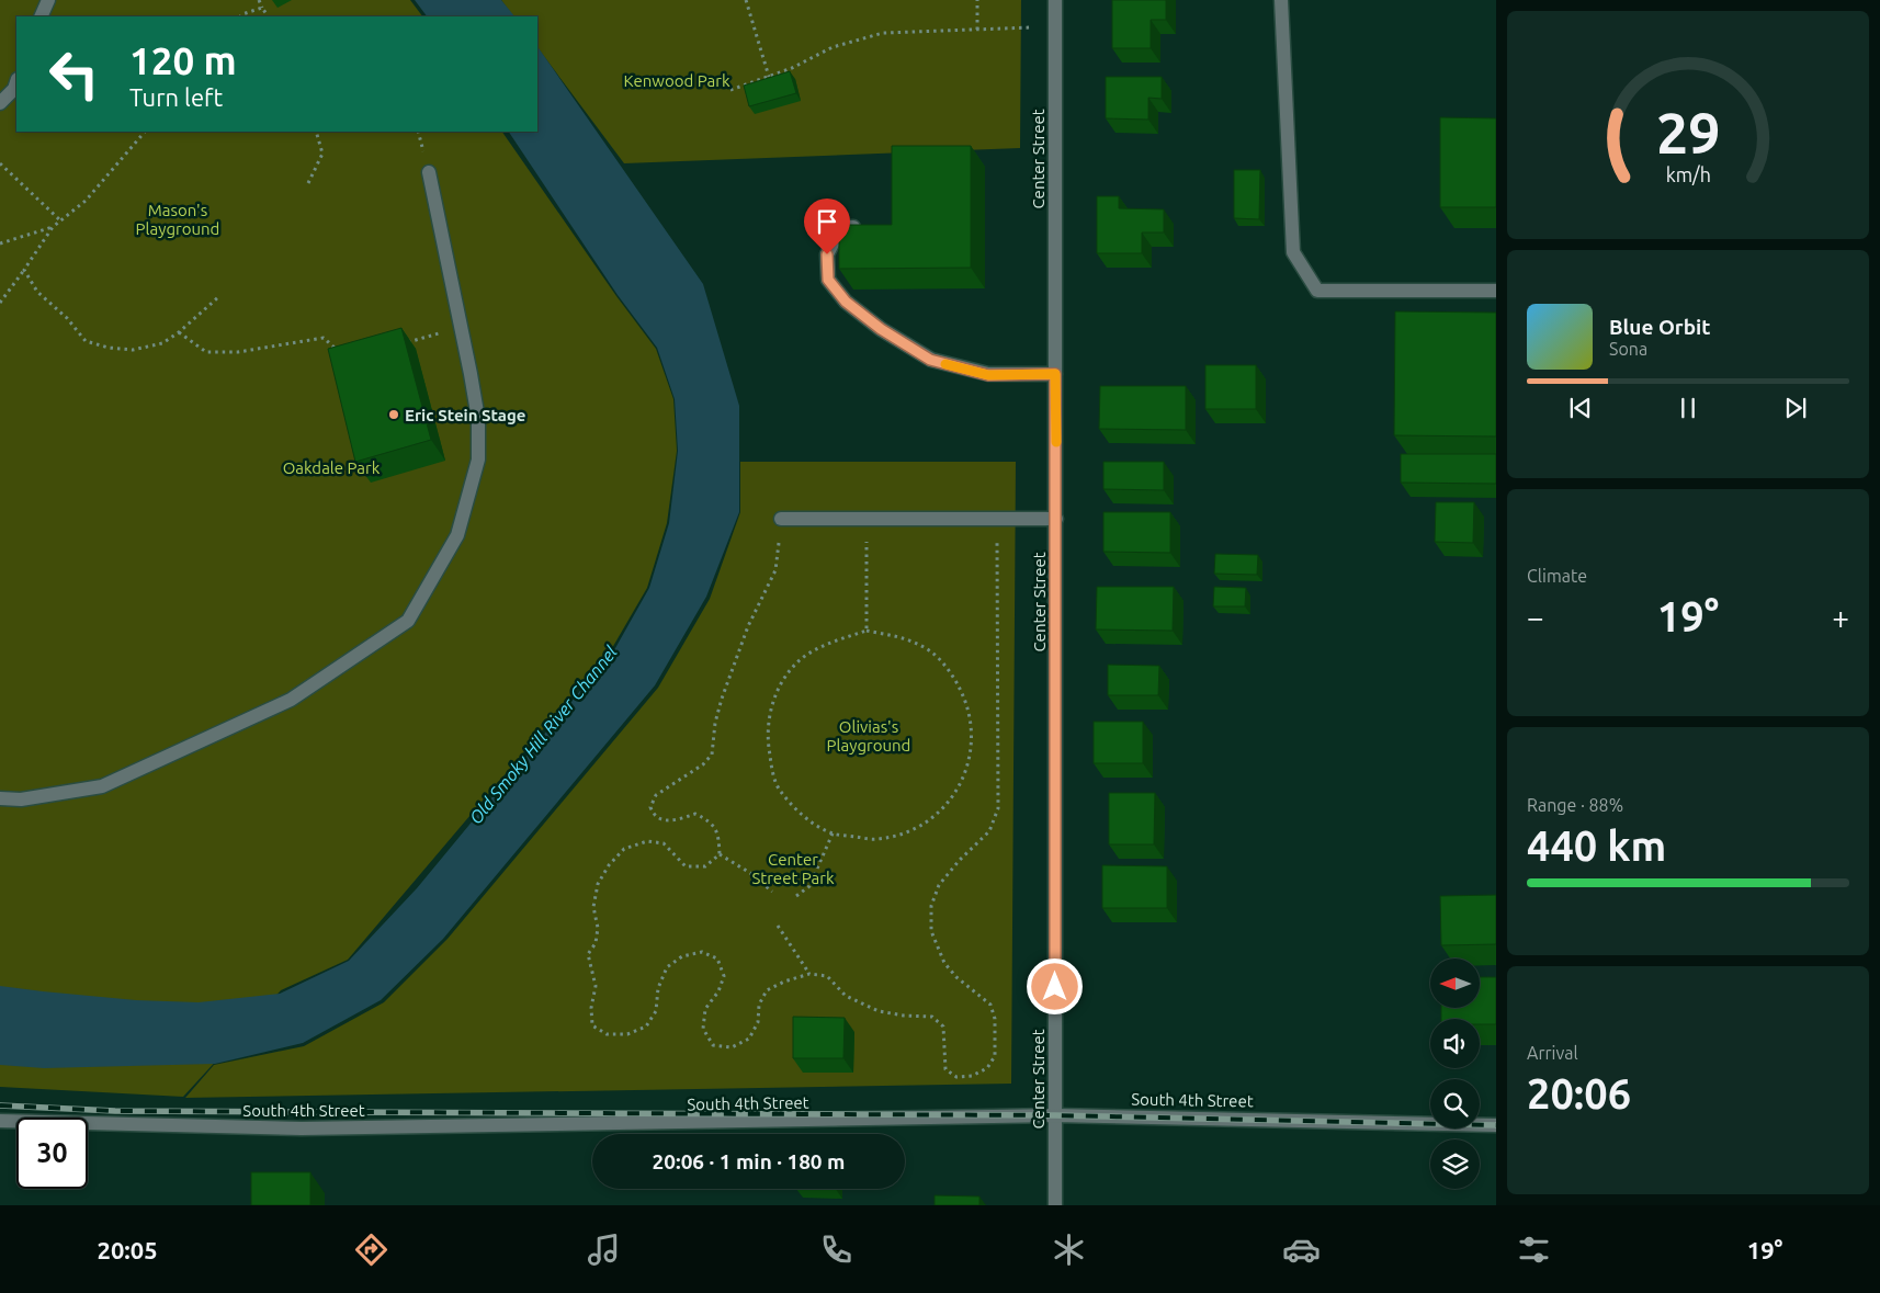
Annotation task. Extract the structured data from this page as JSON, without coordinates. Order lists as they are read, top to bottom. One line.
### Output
{"streets":{"street":["Center Street","South 4th Street"]},"crossings":[["Center Street","South 4th Street"]],"water":["Old Smoky Hill River Channel"],"parks":["Kenwood Park","Mason's Playground","Oakdale Park","Olivias's Playground","Center Street Park"],"places":["Eric Stein Stage"],"north":"left","page":{"turn":["120 m","Turn left"],"song":["Blue Orbit","Sona"],"tile":["Climate",["Range · 88%","440 km"],["Arrival","20:06"]],"heat":["−","19°","+"],"limit":"30","trip":"20:06 · 1 min · 180 m","tabs":["20:05","19°"],"gauge":["29","km/h"]}}
